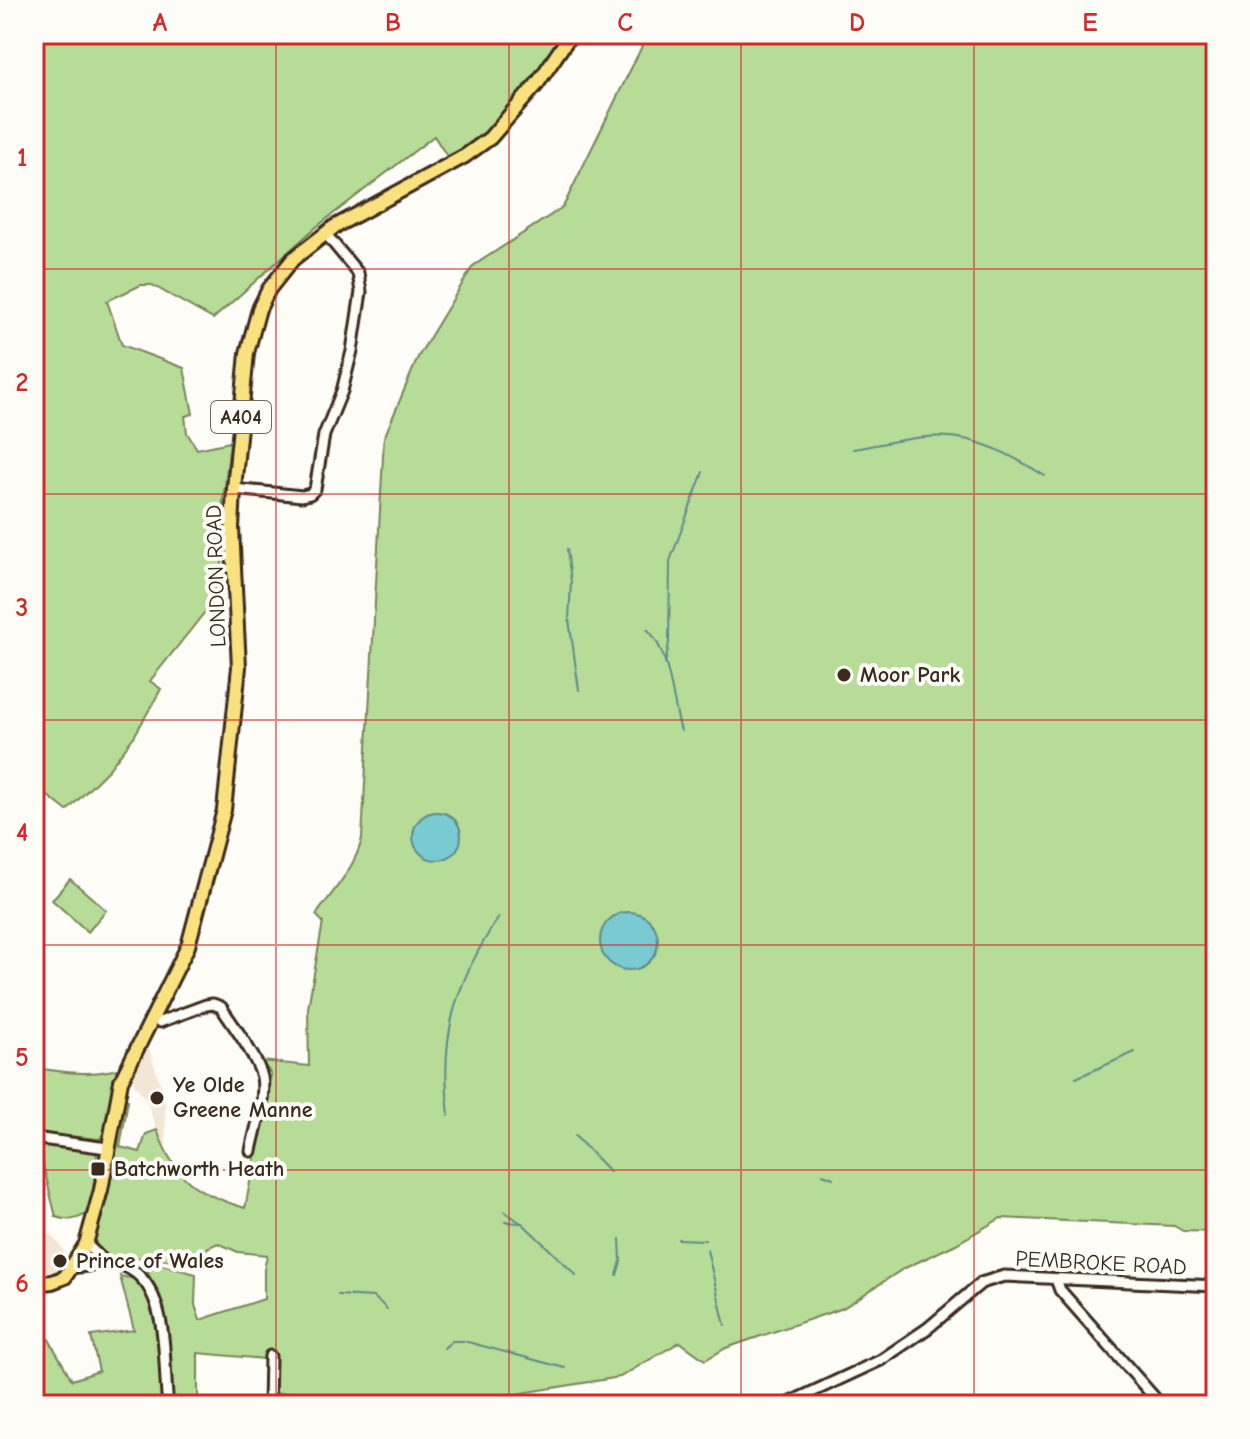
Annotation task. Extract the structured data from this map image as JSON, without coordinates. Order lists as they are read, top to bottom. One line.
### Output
{"streets":{"main road":["A404","LONDON ROAD"],"street":["PEMBROKE ROAD"]},"crossings":[["A404","LONDON ROAD"]],"places":{"other":["Moor Park","Ye Olde Greene Manne","Prince of Wales"],"transit":["Batchworth Heath"]},"grid":{"columns":["A","B","C","D","E"],"rows":["1","2","3","4","5","6"]}}
